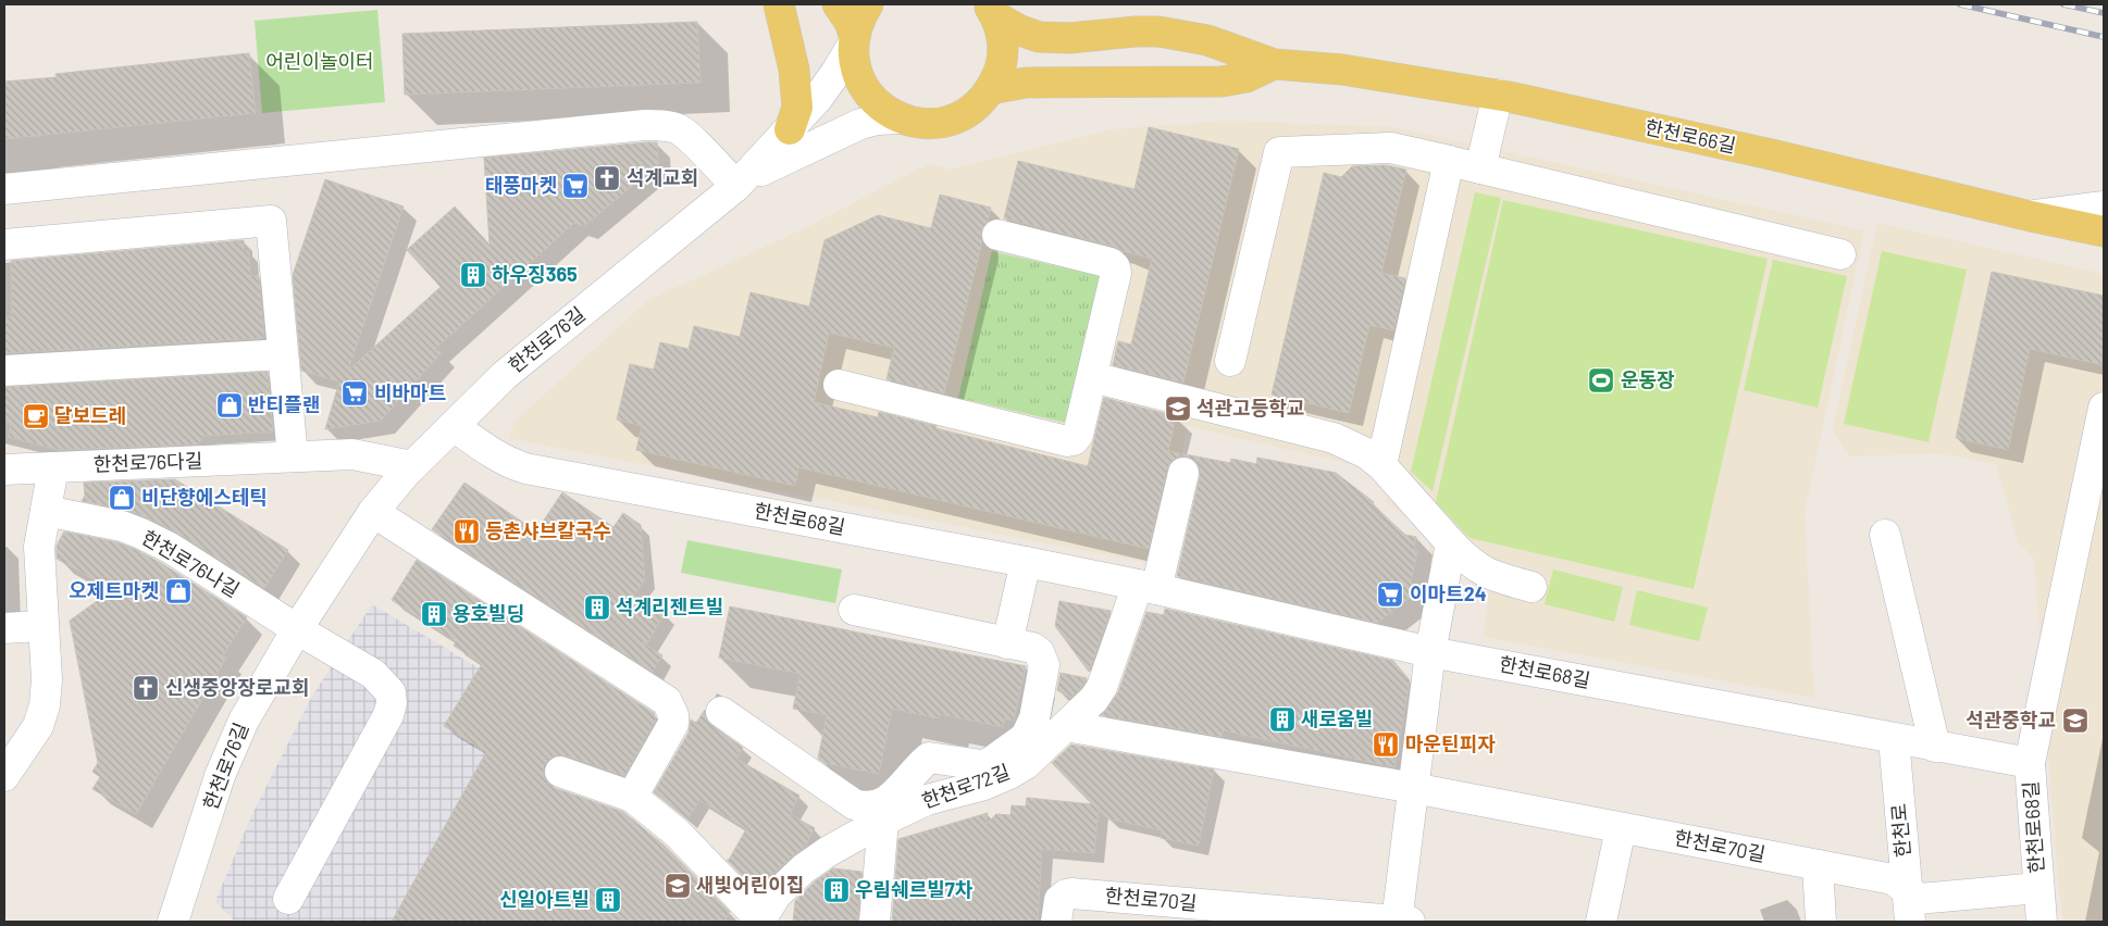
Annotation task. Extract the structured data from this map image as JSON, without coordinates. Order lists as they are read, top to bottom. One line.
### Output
{"streets":{"main road":["한천로66길"],"street":["한천로76길","한천로76다길","한천로68길","한천로76나길","한천로72길","한천로","한천로70길"]},"crossings":[["한천로76길","한천로76다길"],["한천로76길","한천로68길"],["한천로76길","한천로76나길"],["한천로68길","한천로72길"],["한천로68길","한천로"],["한천로68길","한천로70길"],["한천로72길","한천로70길"],["한천로","한천로70길"]],"parks":["어린이놀이터"],"places":{"church":["석계교회","신생중앙장로교회"],"supermarket":["태풍마켓","비바마트","이마트24"],"building":["하우징365","석계리젠트빌","용호빌딩","새로움빌","우림쉐르빌7차","신일아트빌"],"sports":["운동장"],"shop":["반티플랜","비단향에스테틱","오제트마켓"],"school or university":["석관고등학교","석관중학교","새빛어린이집"],"cafe":["달보드레"],"restaurant":["등촌샤브칼국수","마운틴피자"]}}
